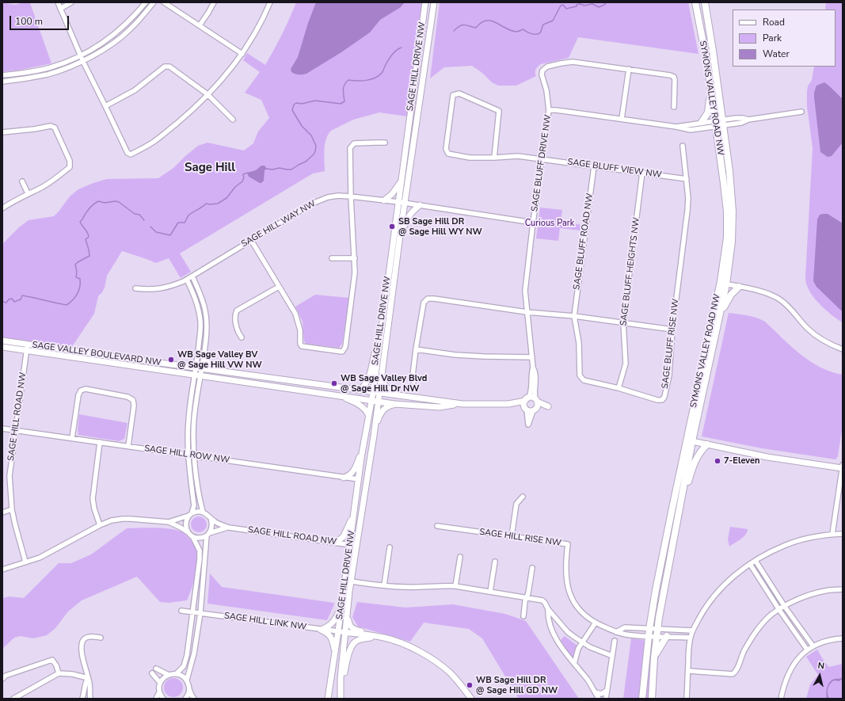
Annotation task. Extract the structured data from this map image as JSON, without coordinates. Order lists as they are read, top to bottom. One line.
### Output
{"streets":{"main road":["SYMONS VALLEY ROAD NW"],"street":["SAGE HILL DRIVE NW","SAGE BLUFF DRIVE NW","SAGE BLUFF VIEW NW","SAGE HILL WAY NW","SAGE BLUFF ROAD NW","SAGE BLUFF HEIGHTS NW","SAGE BLUFF RISE NW","SAGE VALLEY BOULEVARD NW","SAGE HILL ROAD NW","SAGE HILL ROW NW","SAGE HILL RISE NW","SAGE HILL LINK NW"]},"crossings":[["SAGE HILL DRIVE NW","SAGE HILL WAY NW"],["SAGE HILL DRIVE NW","SAGE VALLEY BOULEVARD NW"],["SAGE HILL DRIVE NW","SAGE HILL ROAD NW"],["SAGE HILL DRIVE NW","SAGE HILL ROW NW"],["SAGE HILL DRIVE NW","SAGE HILL LINK NW"],["SYMONS VALLEY ROAD NW","SAGE HILL RISE NW"],["SAGE BLUFF DRIVE NW","SAGE BLUFF VIEW NW"],["SAGE BLUFF DRIVE NW","SAGE HILL WAY NW"],["SAGE BLUFF VIEW NW","SAGE BLUFF ROAD NW"],["SAGE BLUFF VIEW NW","SAGE BLUFF HEIGHTS NW"],["SAGE BLUFF VIEW NW","SAGE BLUFF RISE NW"],["SAGE BLUFF ROAD NW","SAGE BLUFF RISE NW"],["SAGE BLUFF HEIGHTS NW","SAGE BLUFF RISE NW"],["SAGE VALLEY BOULEVARD NW","SAGE HILL ROAD NW"],["SAGE HILL ROAD NW","SAGE HILL ROW NW"]],"districts":["Sage Hill"],"parks":["Curious Park"],"places":["SB Sage Hill DR @ Sage Hill WY NW","WB Sage Valley BV @ Sage Hill VW NW","WB Sage Valley Blvd @ Sage Hill Dr NW","7-Eleven","WB Sage Hill DR @ Sage Hill GD NW"],"legend":["Road","Park","Water"],"scale_bar":"100 m","north":"top"}
